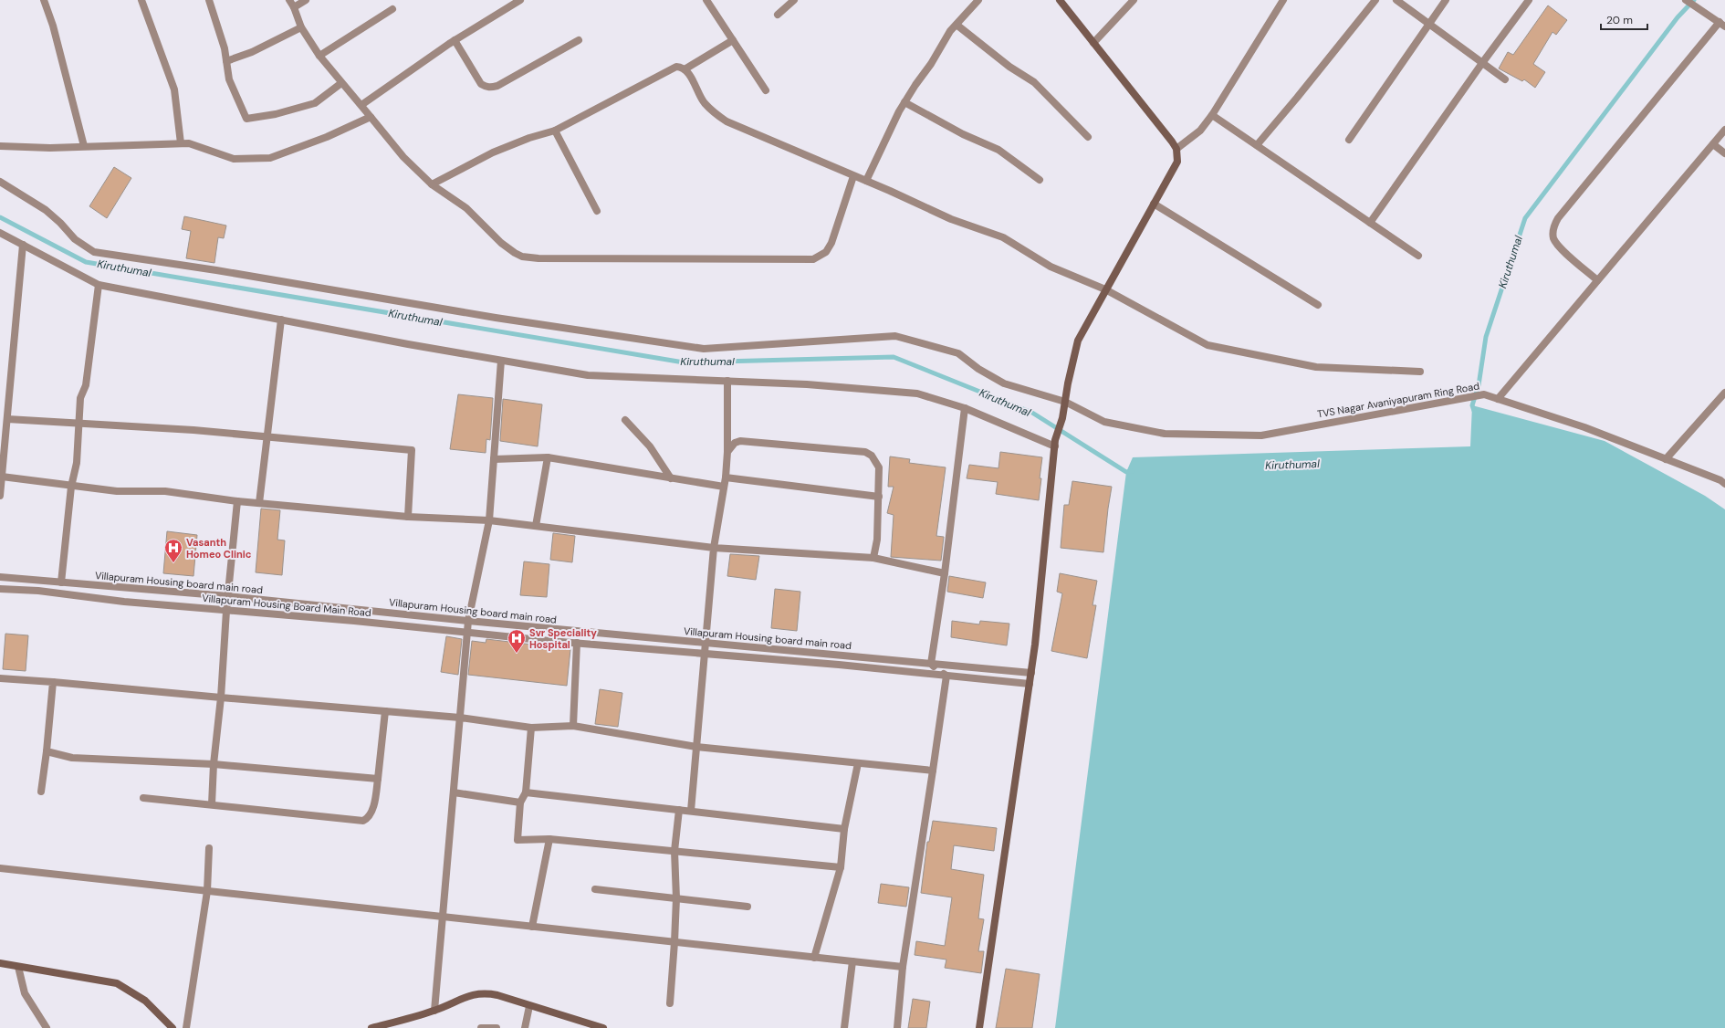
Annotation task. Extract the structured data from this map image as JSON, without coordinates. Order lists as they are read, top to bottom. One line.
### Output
{"streets":{"street":["TVS Nagar Avaniyapuram Ring Road","Villapuram Housing board main road","Villapuram Housing Board Main Road"]},"water":["Kiruthumal"],"places":{"hospital":["Vasanth Homeo Clinic","Svr Speciality Hospital"]},"scale_bar":"20 m"}
